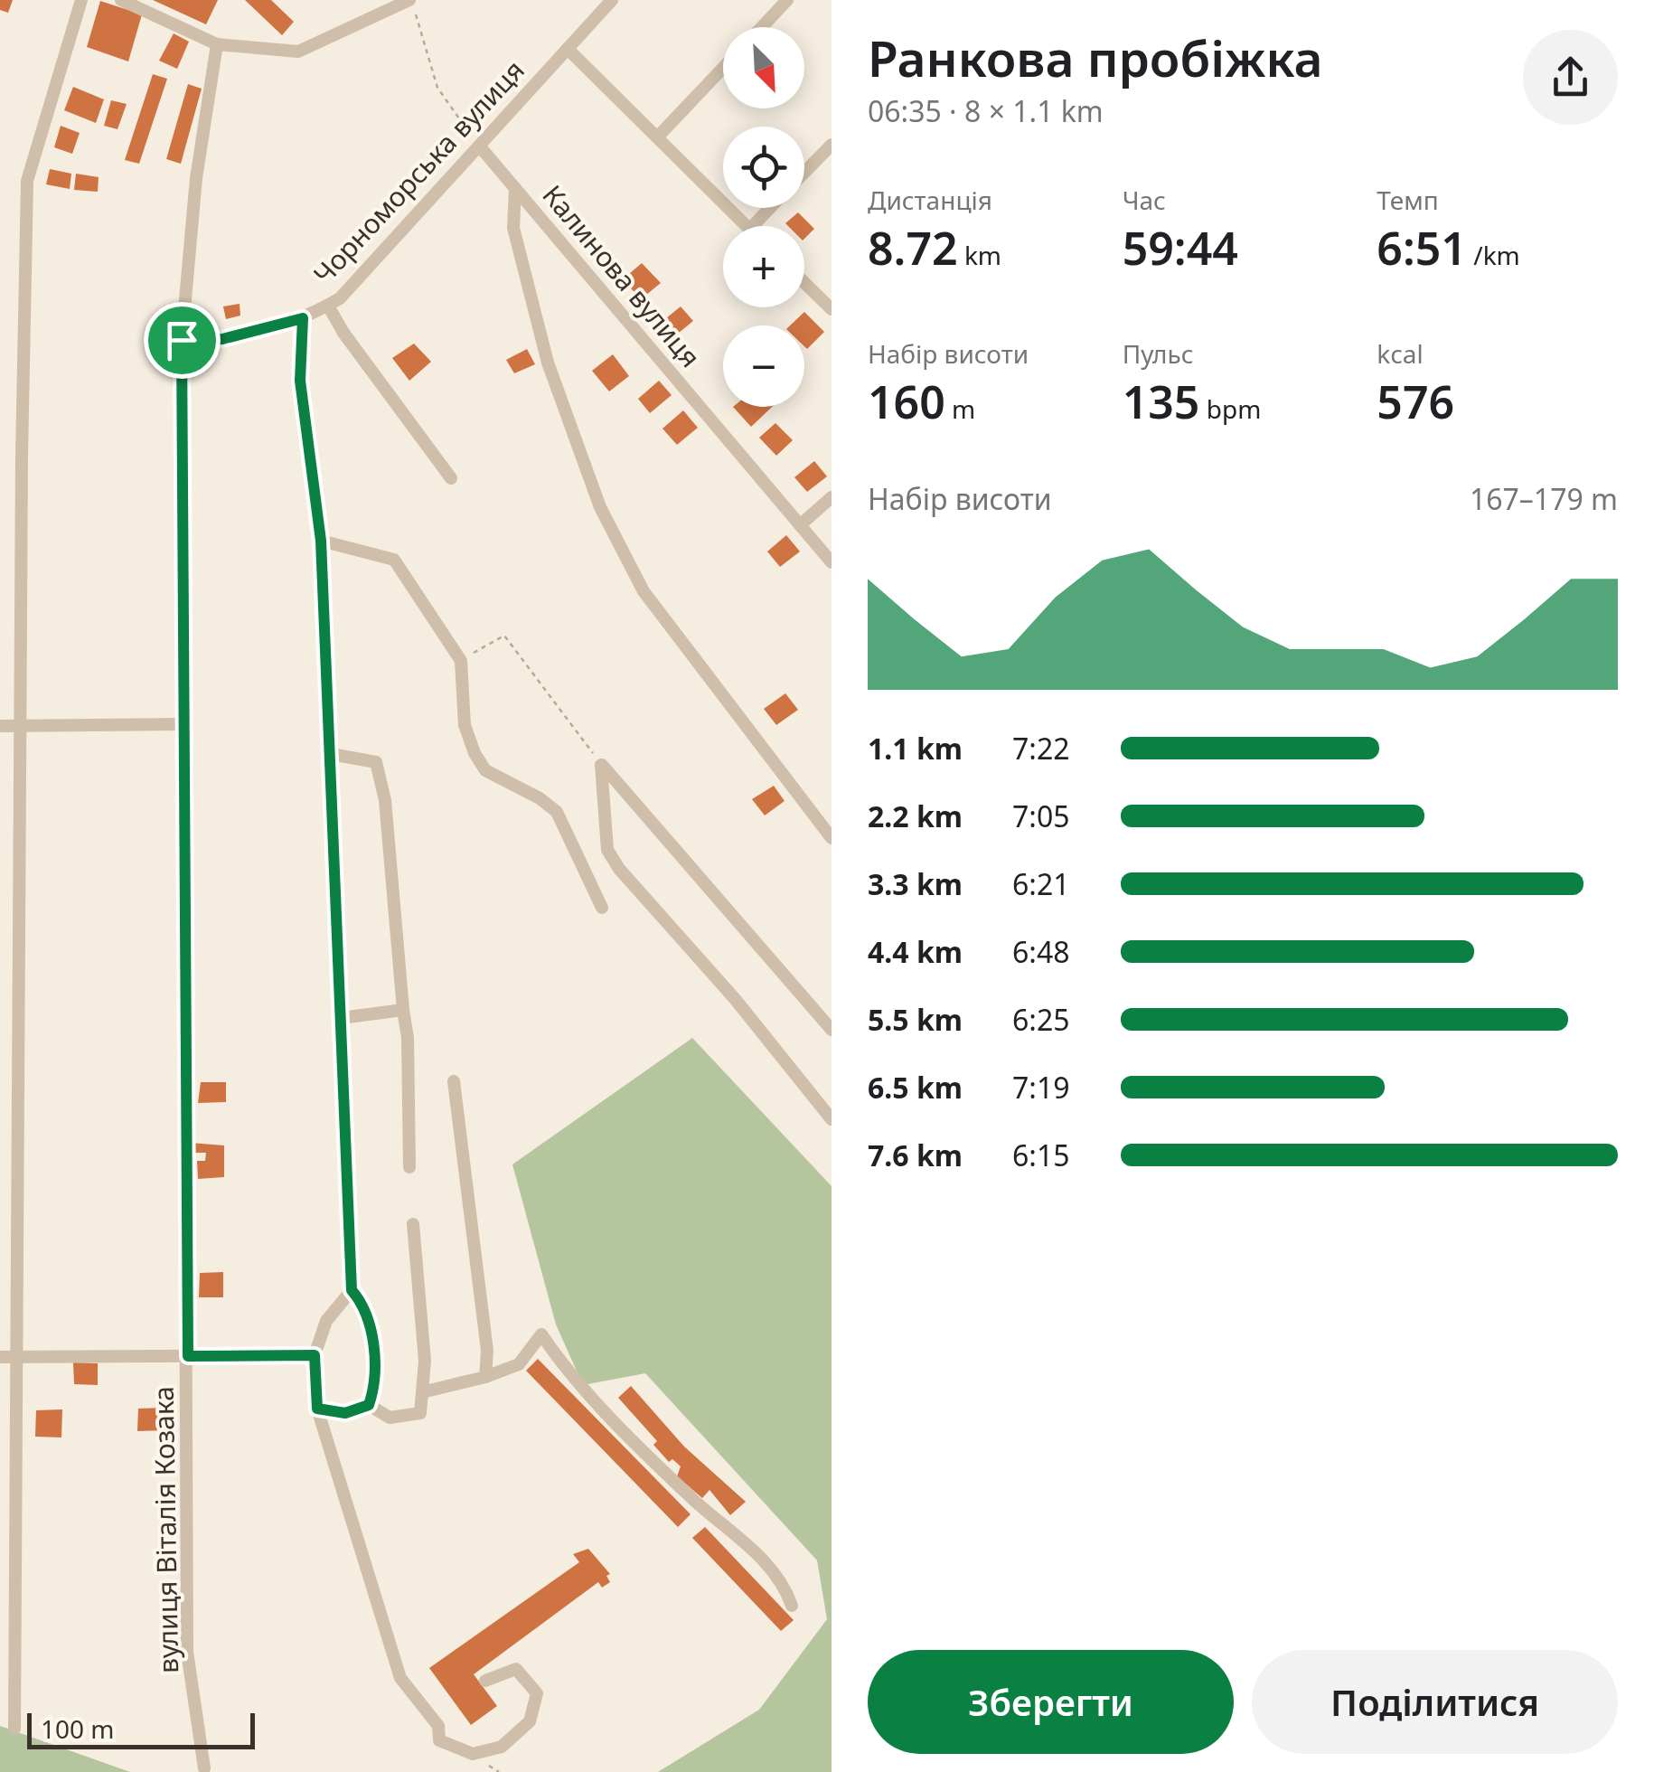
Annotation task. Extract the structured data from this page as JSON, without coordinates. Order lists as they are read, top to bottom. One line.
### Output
{"streets":{"street":["Чорноморська вулиця","Калинова вулиця","вулиця Віталія Козака"]},"crossings":[["Чорноморська вулиця","Калинова вулиця"],["Чорноморська вулиця","вулиця Віталія Козака"]],"scale_bar":"100 m","north":"bottom right","page":{"heading":["Ранкова пробіжка","06:35 · 8 × 1.1 km"],"map_buttons":["+","−"],"stats":[["Дистанція","8.72 km"],["Час","59:44"],["Темп","6:51 /km"],["Набір висоти","160 m"],["Пульс","135 bpm"],["kcal","576"]],"chart":["Набір висоти","167–179 m"],"list":[{"name":"1.1 km","note":"7:22"},{"name":"2.2 km","note":"7:05"},{"name":"3.3 km","note":"6:21"},{"name":"4.4 km","note":"6:48"},{"name":"5.5 km","note":"6:25"},{"name":"6.5 km","note":"7:19"},{"name":"7.6 km","note":"6:15"}],"buttons":["Зберегти","Поділитися"],"scale":"100 m"}}
